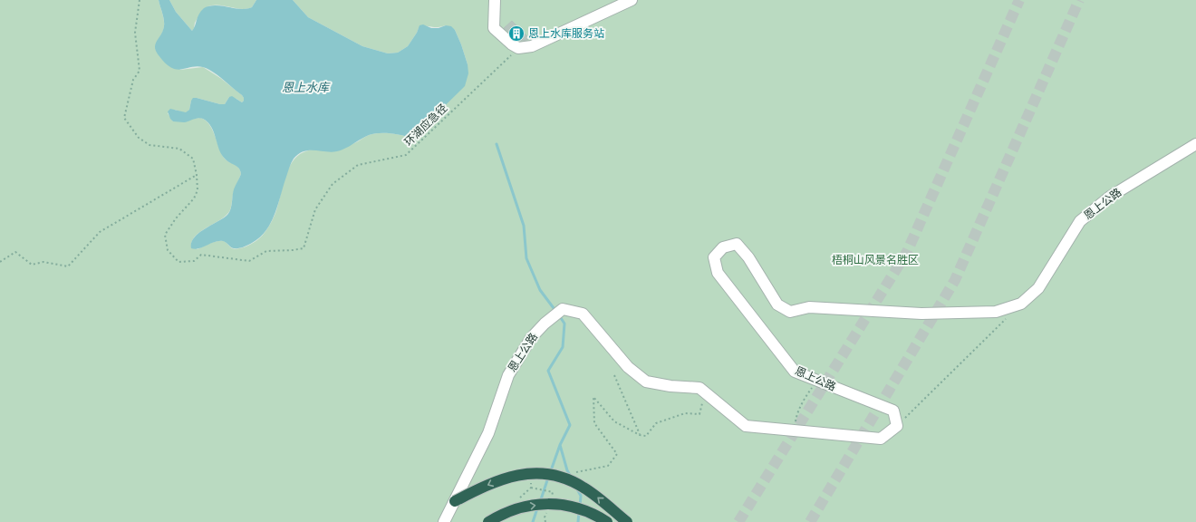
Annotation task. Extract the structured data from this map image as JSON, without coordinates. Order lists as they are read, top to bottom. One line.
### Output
{"streets":{"street":["恩上公路"],"path":["环湖应急径"]},"water":["恩上水库"],"parks":["梧桐山风景名胜区"],"places":{"building":["恩上水库服务站"]}}
